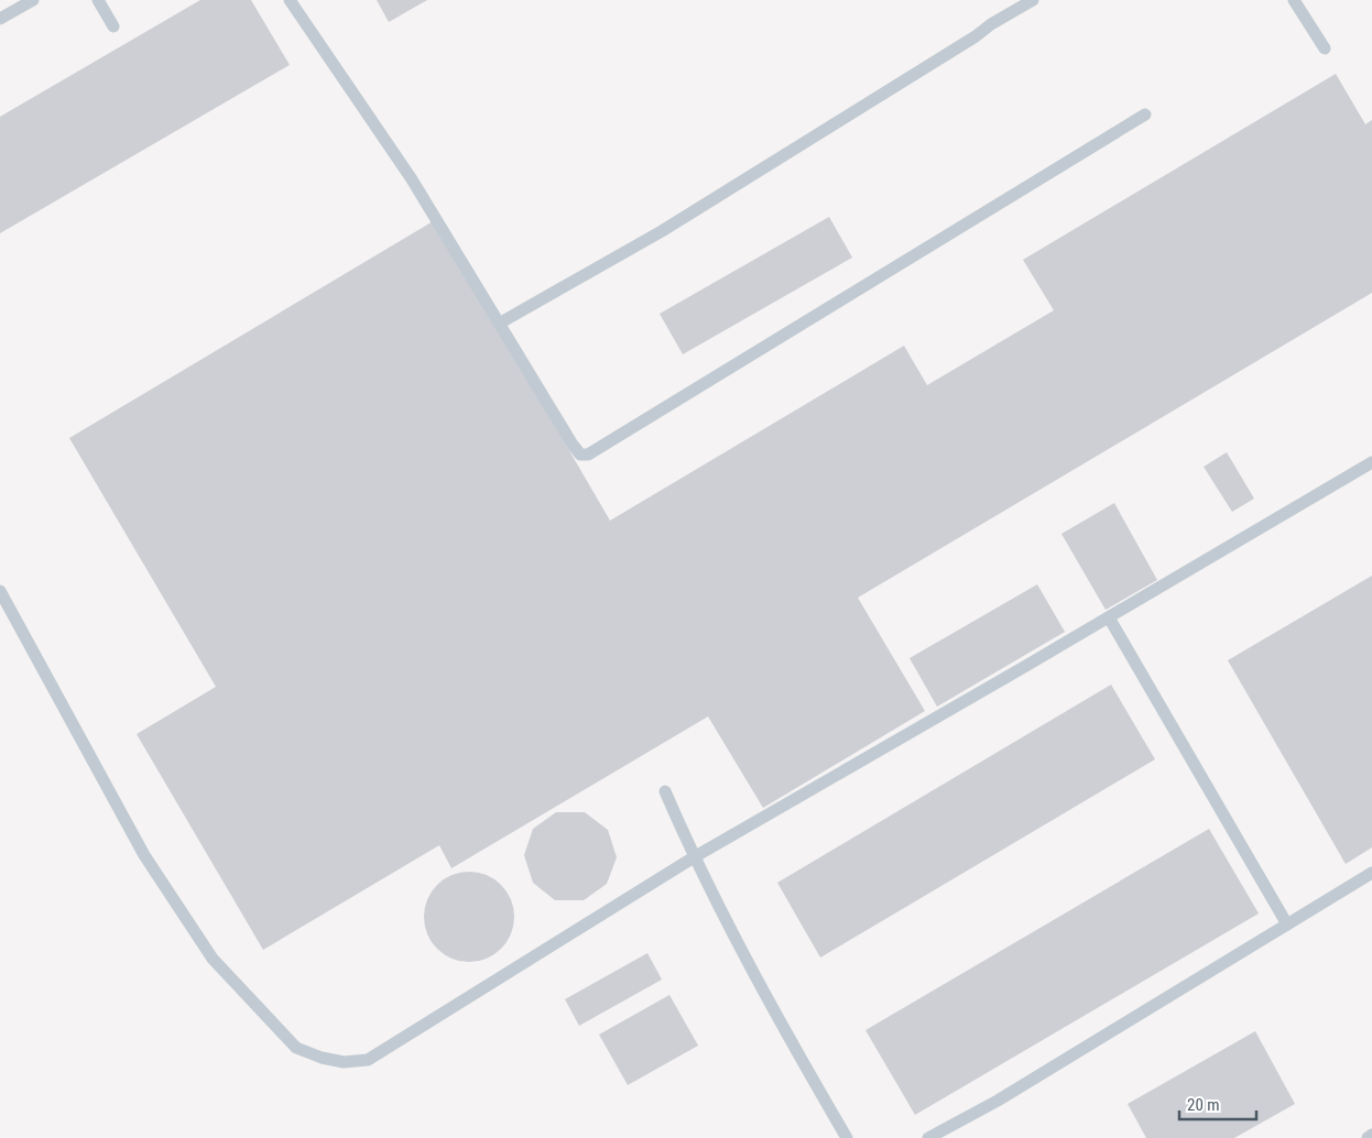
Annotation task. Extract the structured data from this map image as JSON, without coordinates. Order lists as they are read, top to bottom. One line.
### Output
{"scale_bar":"20 m"}
